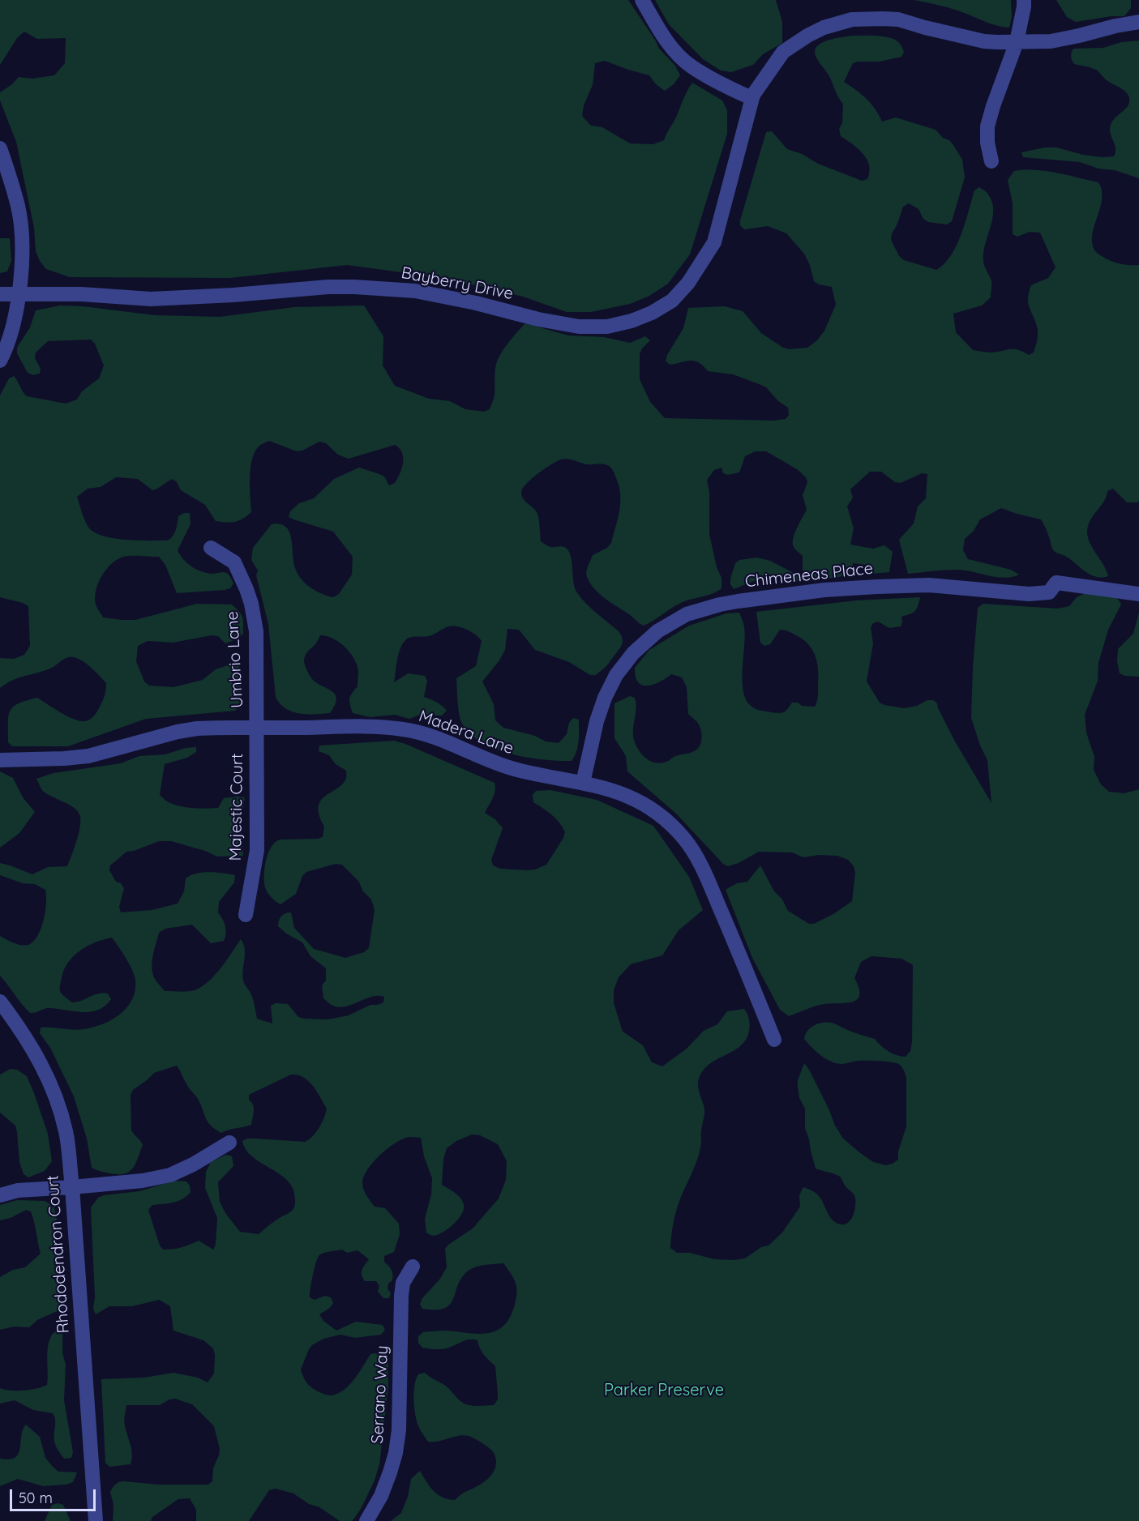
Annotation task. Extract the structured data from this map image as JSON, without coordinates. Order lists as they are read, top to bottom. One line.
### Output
{"streets":{"street":["Bayberry Drive","Chimeneas Place","Umbrio Lane","Madera Lane","Majestic Court","Rhododendron Court","Serrano Way"]},"crossings":[["Chimeneas Place","Madera Lane"],["Umbrio Lane","Madera Lane"],["Umbrio Lane","Majestic Court"],["Madera Lane","Majestic Court"]],"parks":["Parker Preserve"],"scale_bar":"50 m"}
